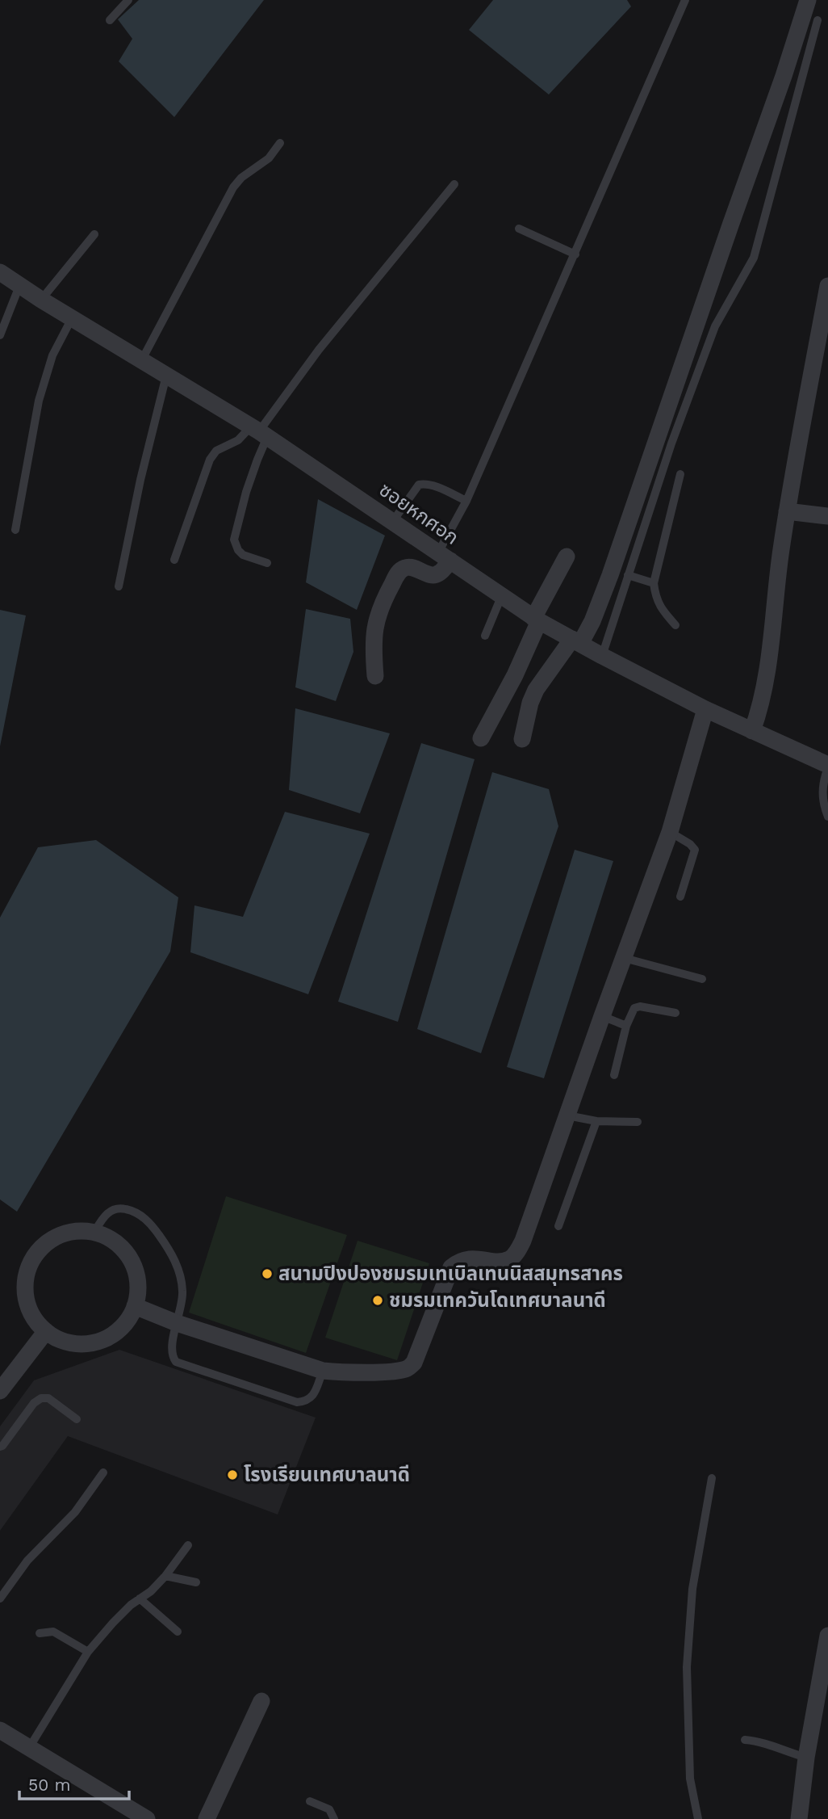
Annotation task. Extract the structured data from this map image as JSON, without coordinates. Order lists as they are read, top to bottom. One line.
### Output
{"streets":{"street":["ซอยหกศอก"]},"places":["สนามปิงปองชมรมเทเบิลเทนนิสสมุทรสาคร","ชมรมเทควันโดเทศบาลนาดี","โรงเรียนเทศบาลนาดี"],"scale_bar":"50 m"}
